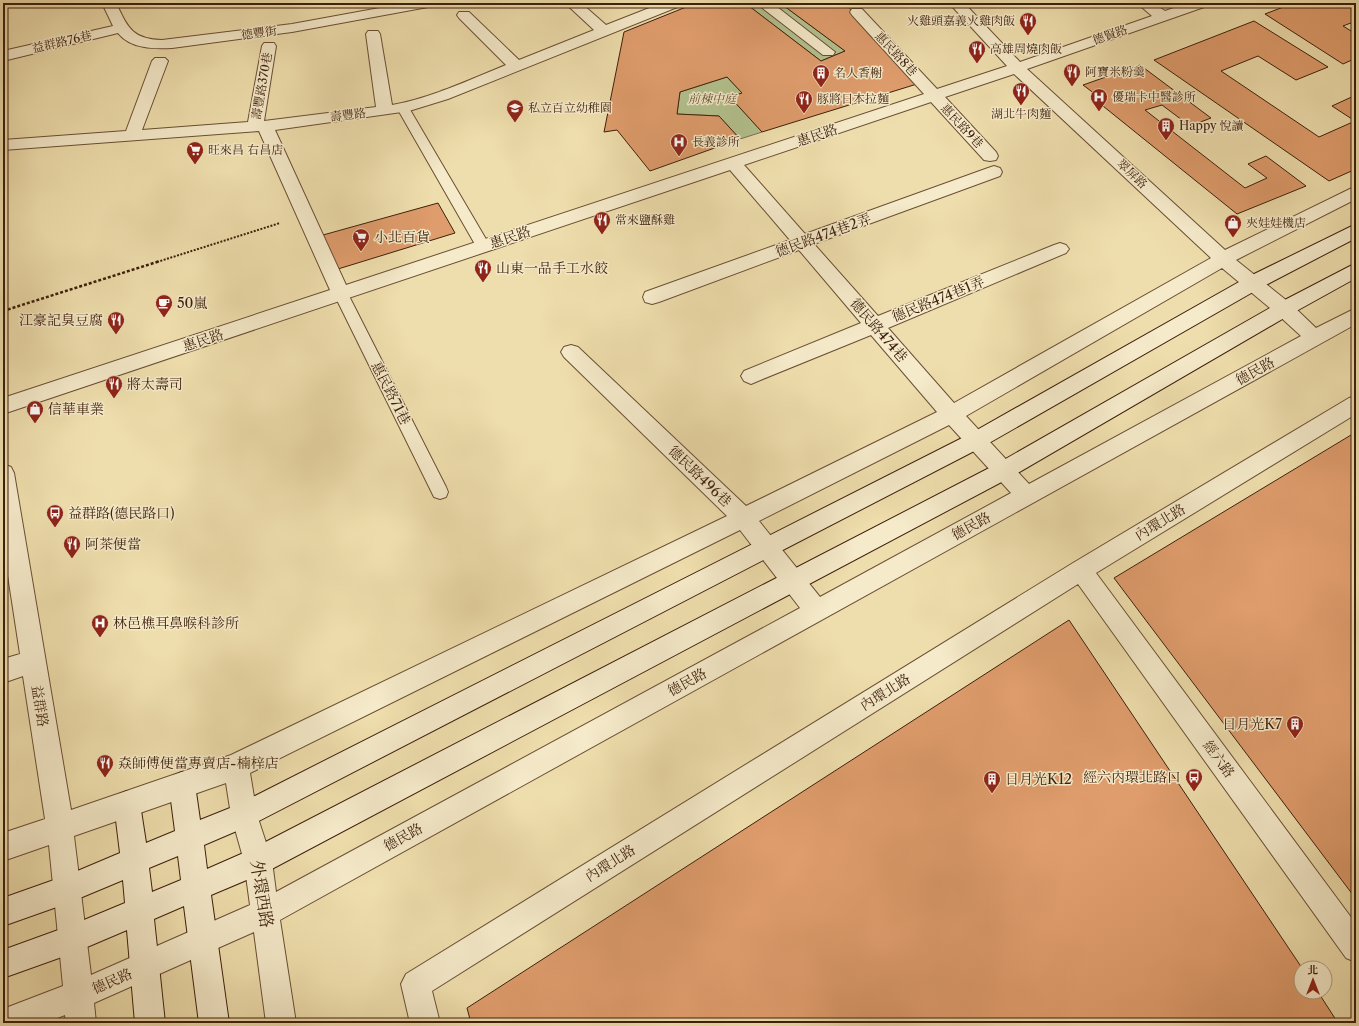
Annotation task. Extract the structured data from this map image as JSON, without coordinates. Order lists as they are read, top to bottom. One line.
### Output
{"streets":{"street":["德豐街","德賢路","益群路76巷","惠民路8巷","壽豐路370巷","壽豐路","惠民路9巷","惠民路","翠屏路","德民路474巷2弄","德民路474巷1弄","德民路474巷","德民路","德民路496巷","內環北路","益群路","經六路","外環西路"],"lane":["惠民路71巷"]},"crossings":[["德豐街","益群路76巷"],["德賢路","惠民路"],["德賢路","翠屏路"],["惠民路8巷","惠民路9巷"],["惠民路8巷","惠民路"],["壽豐路370巷","壽豐路"],["惠民路9巷","惠民路"],["惠民路9巷","德民路474巷2弄"],["惠民路","翠屏路"],["惠民路","德民路474巷"],["惠民路","惠民路71巷"],["翠屏路","德民路"],["德民路474巷2弄","德民路474巷"],["德民路474巷1弄","德民路474巷"],["德民路474巷","德民路"],["德民路","德民路496巷"],["德民路","外環西路"],["內環北路","經六路"]],"parks":["前棟中庭"],"places":{"restaurant":["火雞頭嘉義火雞肉飯","高雄周燒肉飯","阿寶米粉羹","湖北牛肉麵","豚將日本拉麵","常來鹽酥雞","山東一品手工水餃","江豪記臭豆腐","將太壽司","阿茶便當","𡘙師傅便當專賣店-楠梓店"],"building":["名人香榭","Happy 悅讀","日月光K7","日月光K12"],"hospital":["優瑞卡中醫診所","長義診所","林邑樵耳鼻喉科診所"],"school or university":["私立百立幼稚園"],"supermarket":["旺來昌 右昌店","小北百貨"],"shop":["夾娃娃機店","信華車業"],"cafe":["50嵐"],"bus stop":["益群路(德民路口)","經六內環北路口"]},"north":"top"}
